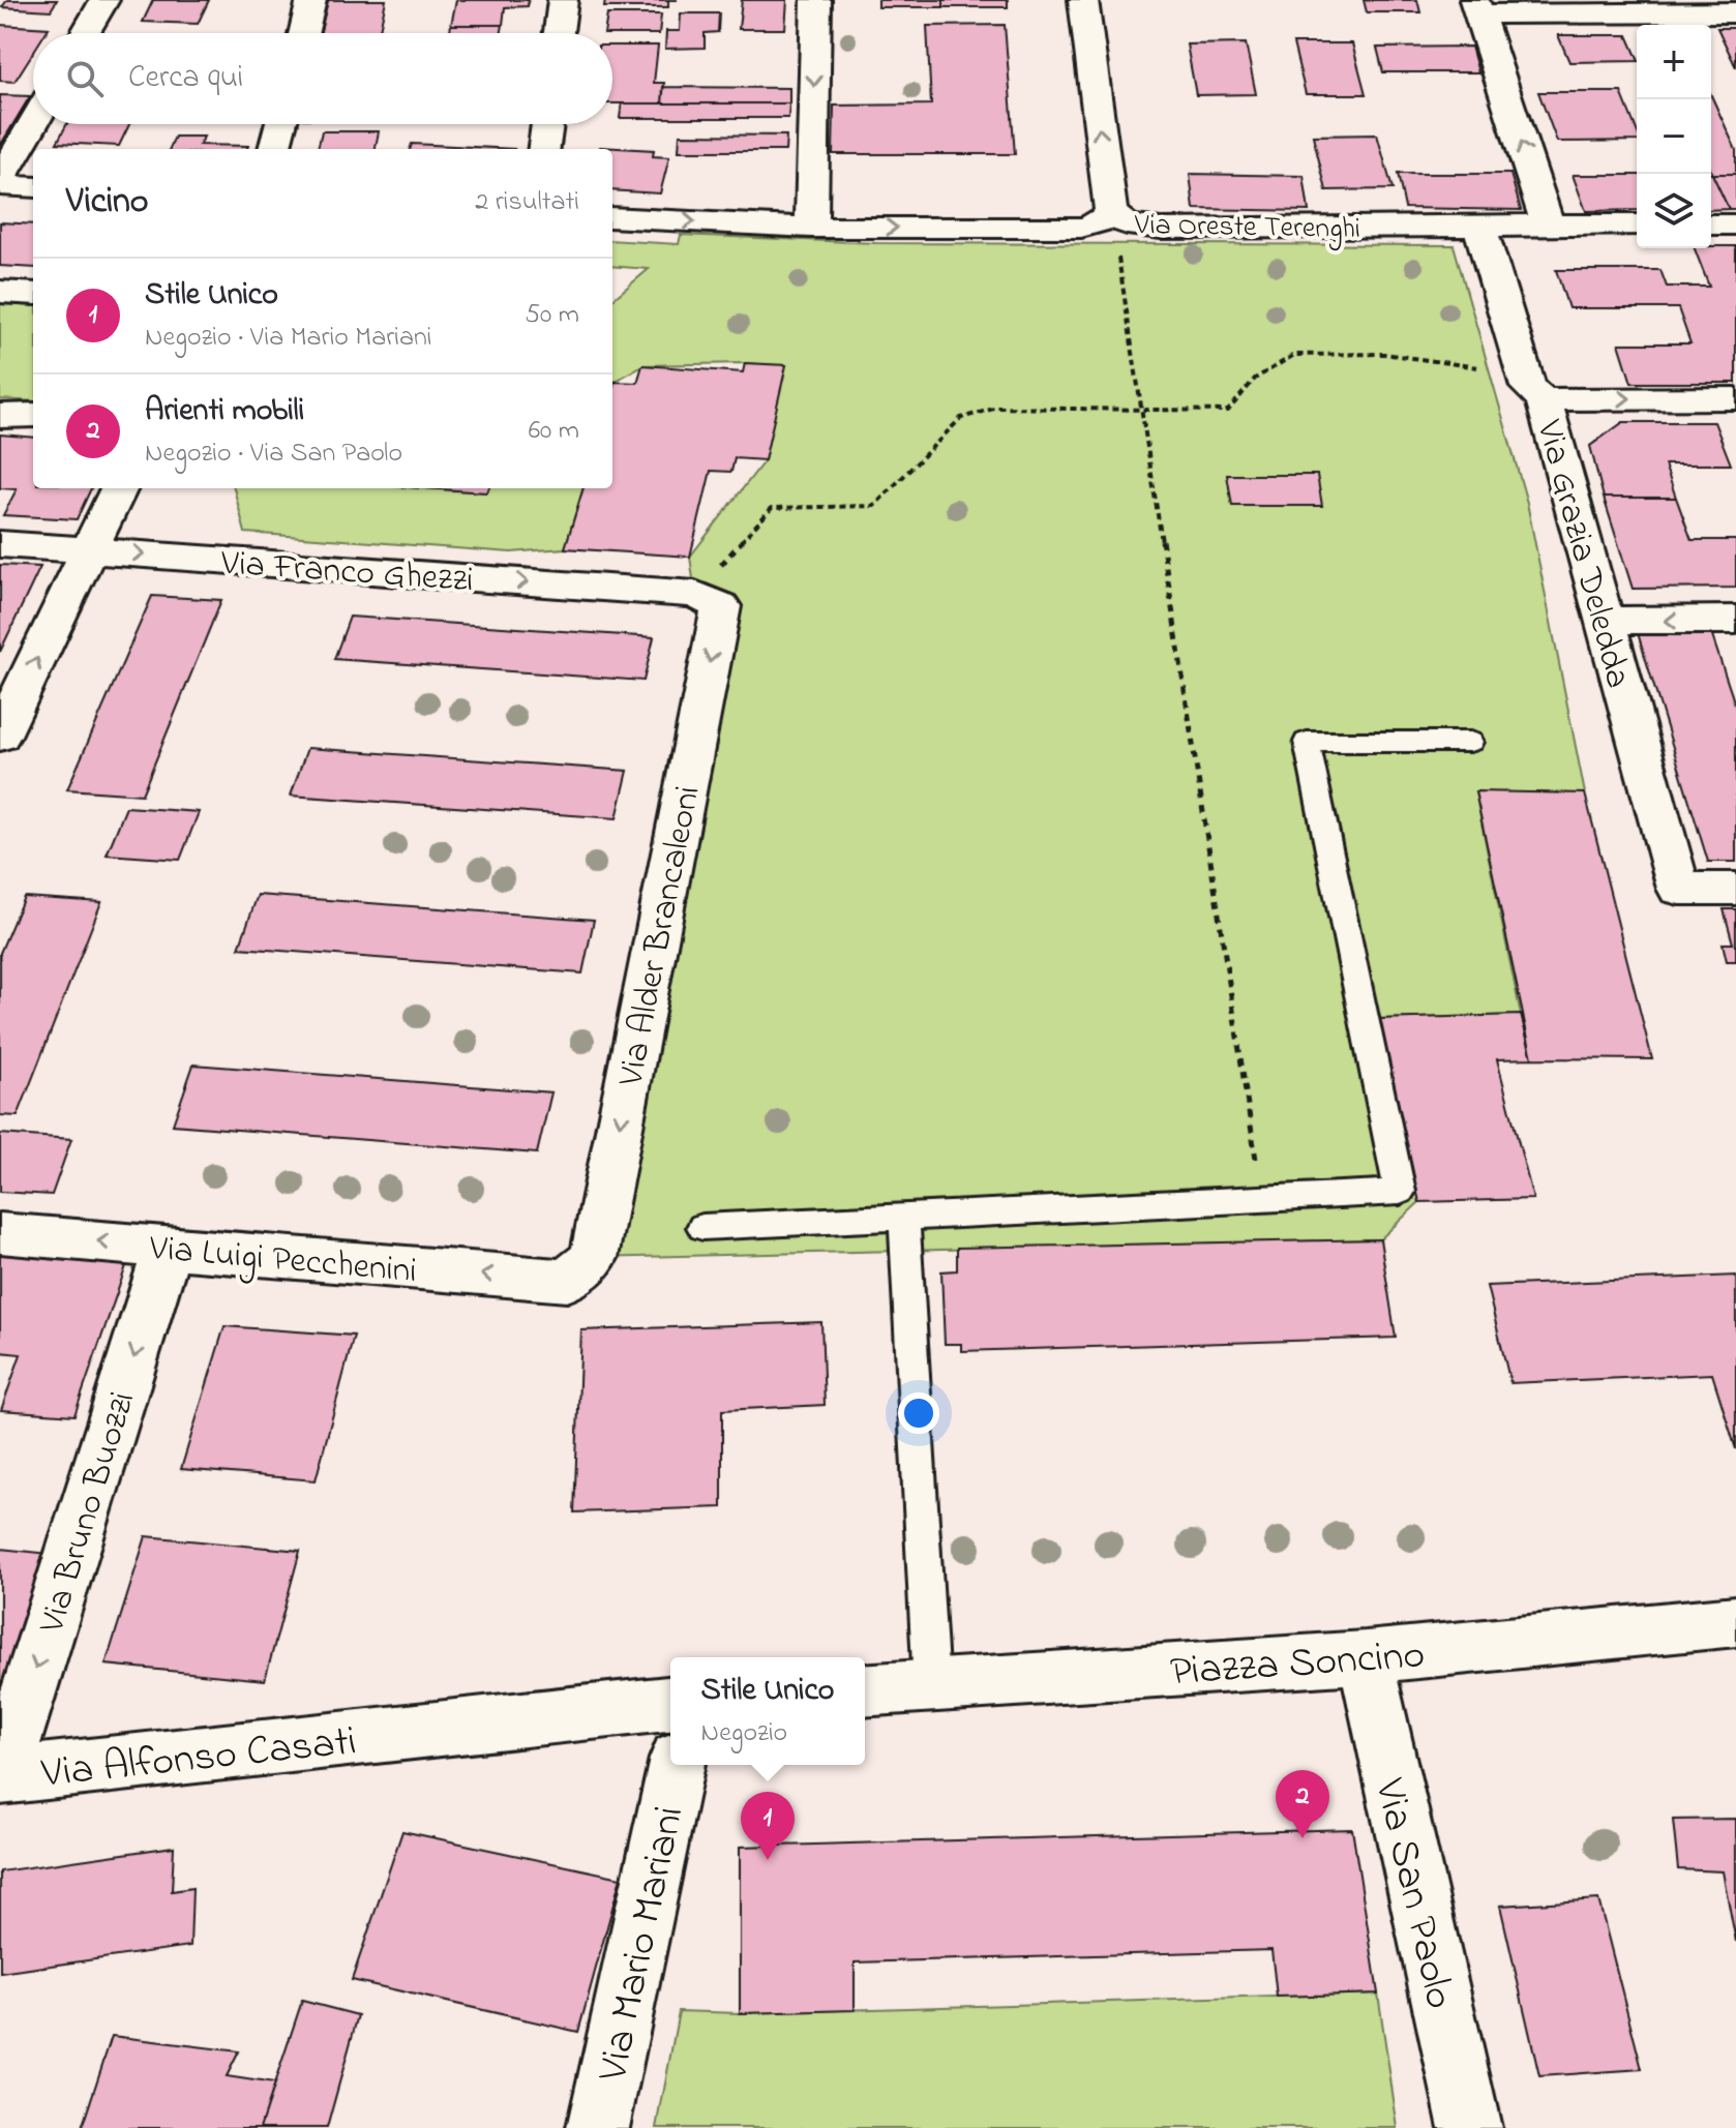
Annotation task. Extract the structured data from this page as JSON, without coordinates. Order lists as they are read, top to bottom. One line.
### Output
{"streets":{"street":["Via Oreste Terenghi","Via Grazia Deledda","Via Franco Ghezzi","Via Alder Brancaleoni","Via Luigi Pecchenini","Via Bruno Buozzi","Piazza Soncino","Via Alfonso Casati","Via San Paolo","Via Mario Mariani"]},"crossings":[["Via Oreste Terenghi","Via Grazia Deledda"],["Via Franco Ghezzi","Via Alder Brancaleoni"],["Via Alder Brancaleoni","Via Luigi Pecchenini"],["Via Luigi Pecchenini","Via Bruno Buozzi"],["Via Bruno Buozzi","Via Alfonso Casati"],["Piazza Soncino","Via San Paolo"]],"one_way":["Via Oreste Terenghi","Via Franco Ghezzi","Via Alder Brancaleoni","Via Luigi Pecchenini","Via Bruno Buozzi"],"page":{"map_buttons":["+","−"],"search":"Cerca qui","heading":["Vicino","2 risultati"],"list":[{"mark":"1","name":"Stile Unico","note":"Negozio · Via Mario Mariani","value":"50 m"},{"mark":"2","name":"Arienti mobili","note":"Negozio · Via San Paolo","value":"60 m"}],"popup":["Stile Unico","Negozio"],"pins":["2","1"]}}
